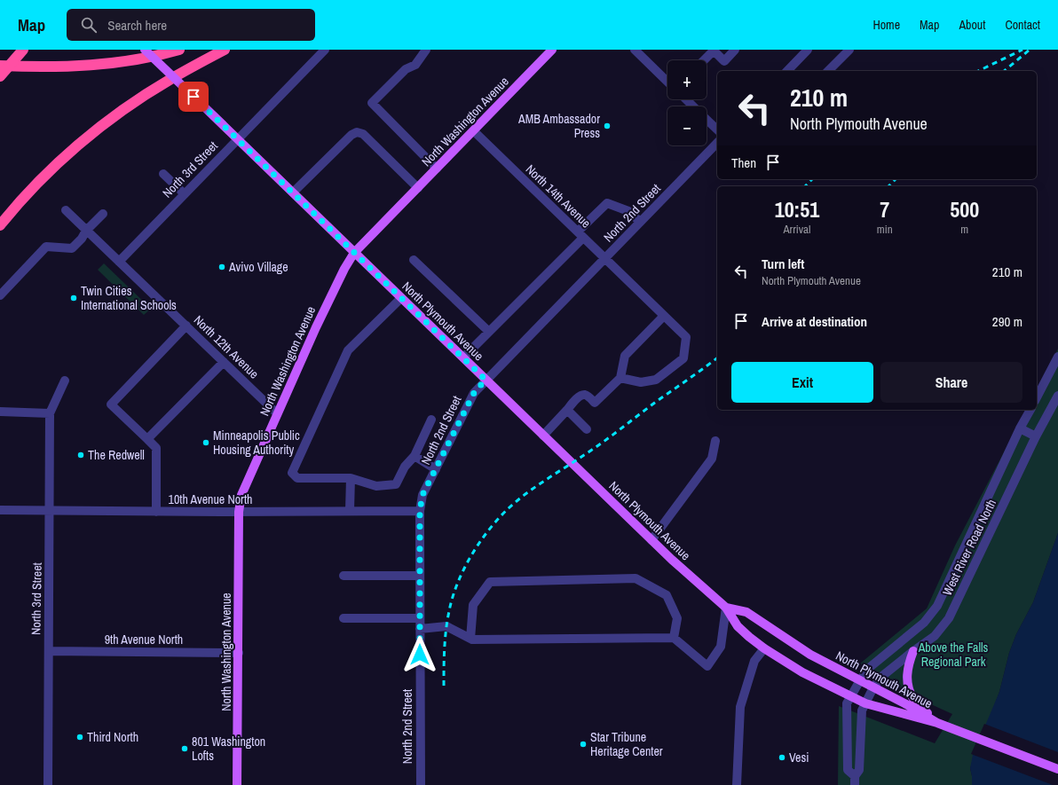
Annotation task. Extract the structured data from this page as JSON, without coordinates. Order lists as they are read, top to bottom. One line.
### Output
{"streets":{"main road":["North Washington Avenue","North Plymouth Avenue"],"street":["North 3rd Street","North 14th Avenue","North 2nd Street","North 12th Avenue","10th Avenue North","West River Road North","9th Avenue North"]},"crossings":[["North Washington Avenue","North 14th Avenue"],["North Washington Avenue","North Plymouth Avenue"],["North Washington Avenue","North 12th Avenue"],["North Washington Avenue","10th Avenue North"],["North Washington Avenue","9th Avenue North"],["North 3rd Street","North Plymouth Avenue"],["North 3rd Street","North 12th Avenue"],["North 3rd Street","10th Avenue North"],["North 3rd Street","9th Avenue North"],["North 14th Avenue","North 2nd Street"],["North 2nd Street","North Plymouth Avenue"],["North 2nd Street","10th Avenue North"],["North Plymouth Avenue","West River Road North"]],"parks":["Above the Falls Regional Park"],"places":["AMB Ambassador Press","Avivo Village","Twin Cities International Schools","Minneapolis Public Housing Authority","The Redwell","Third North","Star Tribune Heritage Center","801 Washington Lofts","Vesi"],"page":{"header":"Map","search":"Search here","nav":["Home","Map","About","Contact"],"map_buttons":["+","−"],"turn":["210 m","North Plymouth Avenue"],"then":"Then","eta":["10:51","Arrival","7","min","500","m"],"list":[{"name":"Turn left","note":"North Plymouth Avenue","value":"210 m"},{"name":"Arrive at destination","value":"290 m"}],"buttons":["Exit","Share"]}}
